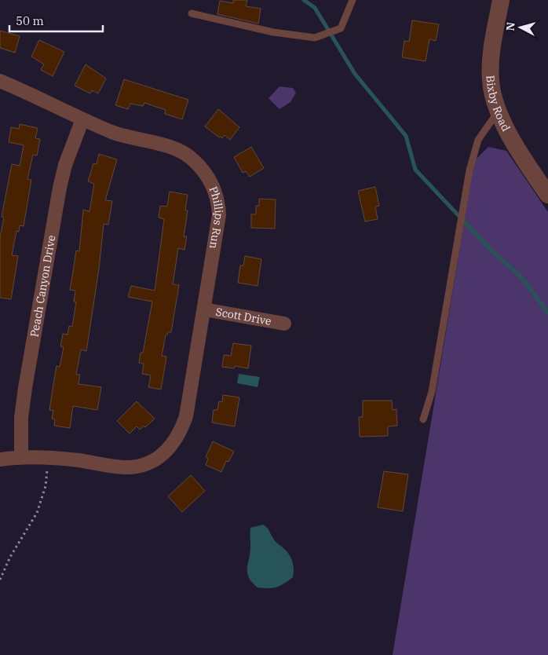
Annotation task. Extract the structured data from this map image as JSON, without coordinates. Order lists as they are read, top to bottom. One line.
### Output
{"streets":{"street":["Bixby Road","Phillips Run","Peach Canyon Drive","Scott Drive"]},"crossings":[["Phillips Run","Peach Canyon Drive"],["Phillips Run","Scott Drive"]],"scale_bar":"50 m","north":"left"}
